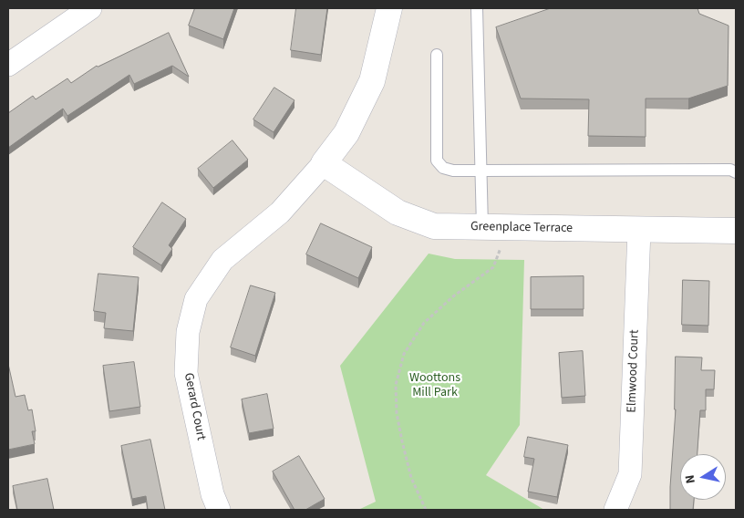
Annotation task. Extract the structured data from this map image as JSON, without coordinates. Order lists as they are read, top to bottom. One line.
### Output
{"streets":{"street":["Greenplace Terrace","Elmwood Court","Gerard Court"]},"crossings":[["Greenplace Terrace","Elmwood Court"],["Greenplace Terrace","Gerard Court"]],"parks":["Woottons Mill Park"],"north":"left"}
